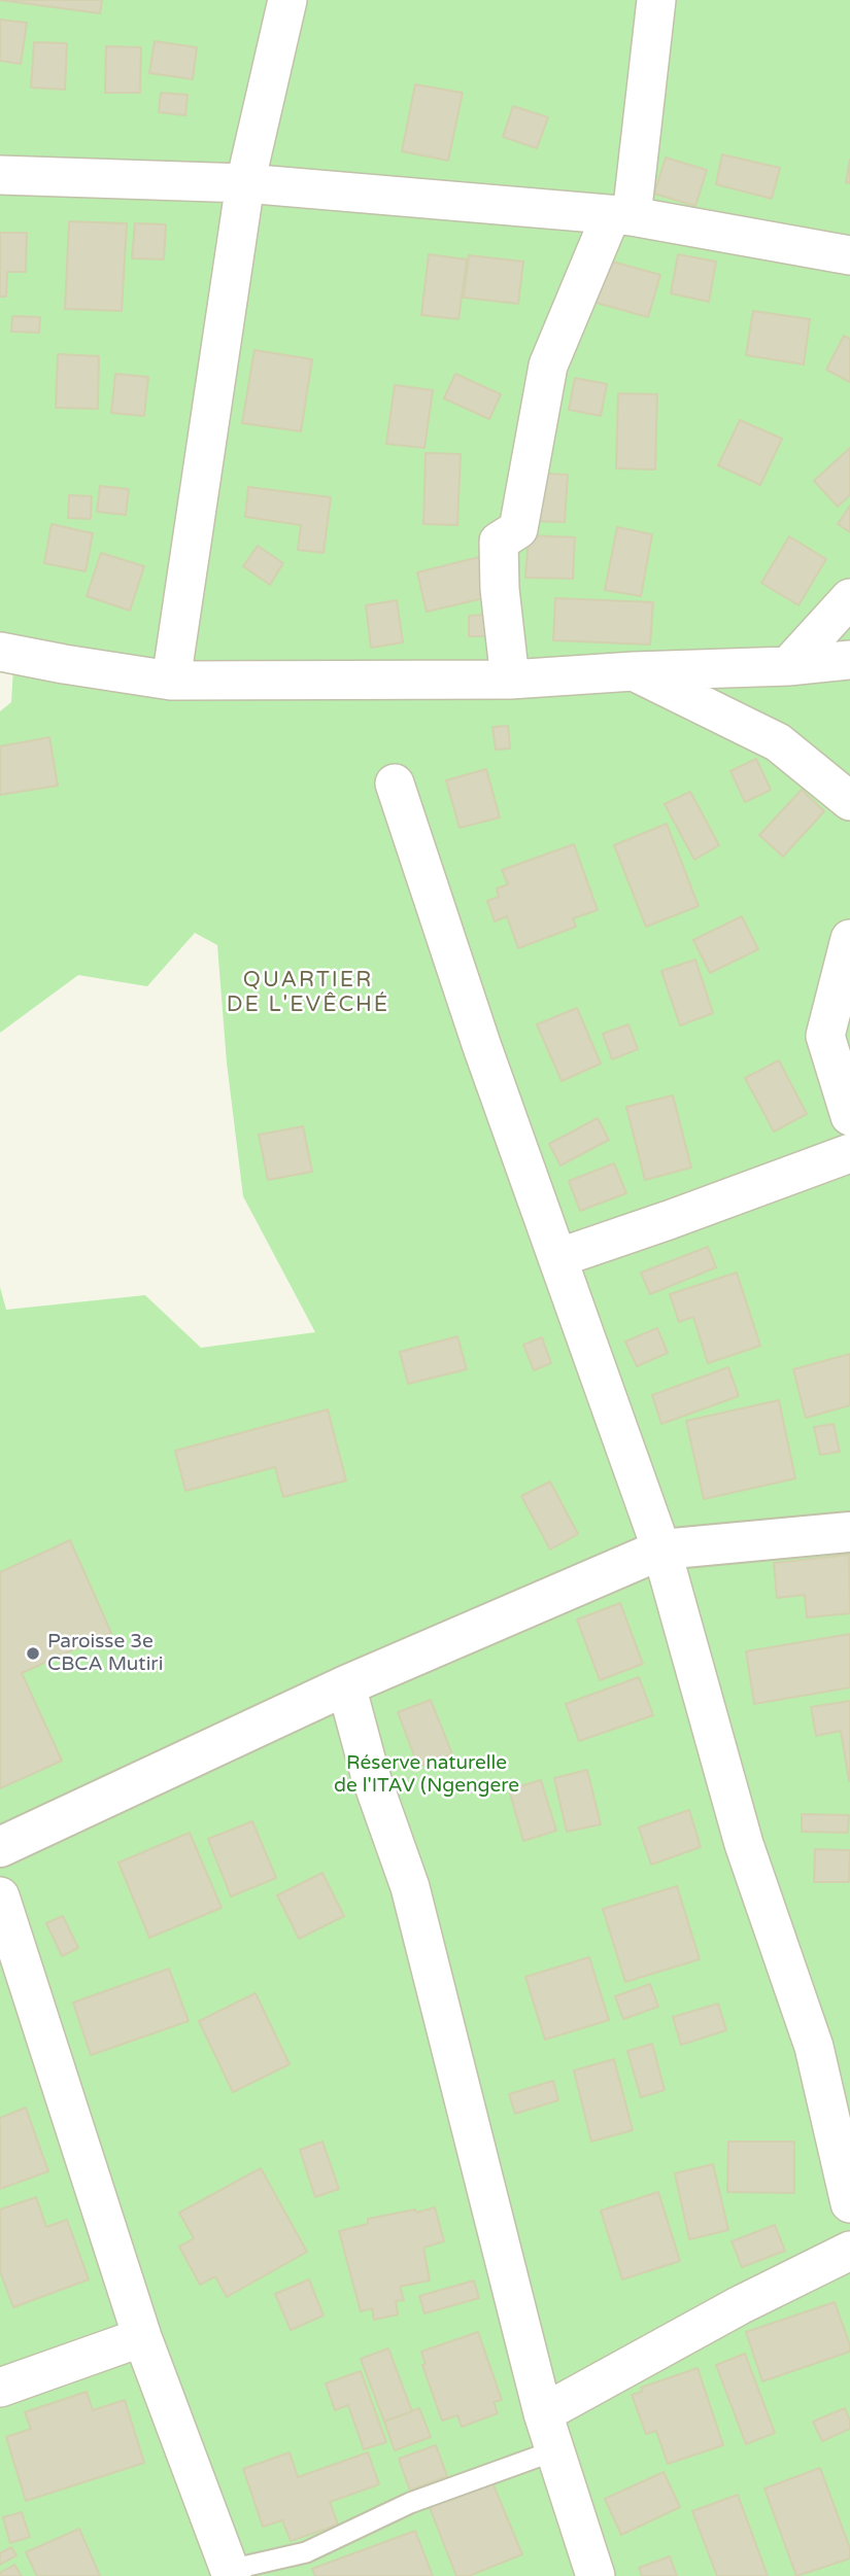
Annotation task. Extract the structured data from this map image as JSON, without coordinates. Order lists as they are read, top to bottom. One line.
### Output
{"districts":["QUARTIER DE L'EVÊCHÉ"],"parks":["Réserve naturelle de l'ITAV (Ngengere"],"places":["Paroisse 3e CBCA Mutiri"]}
